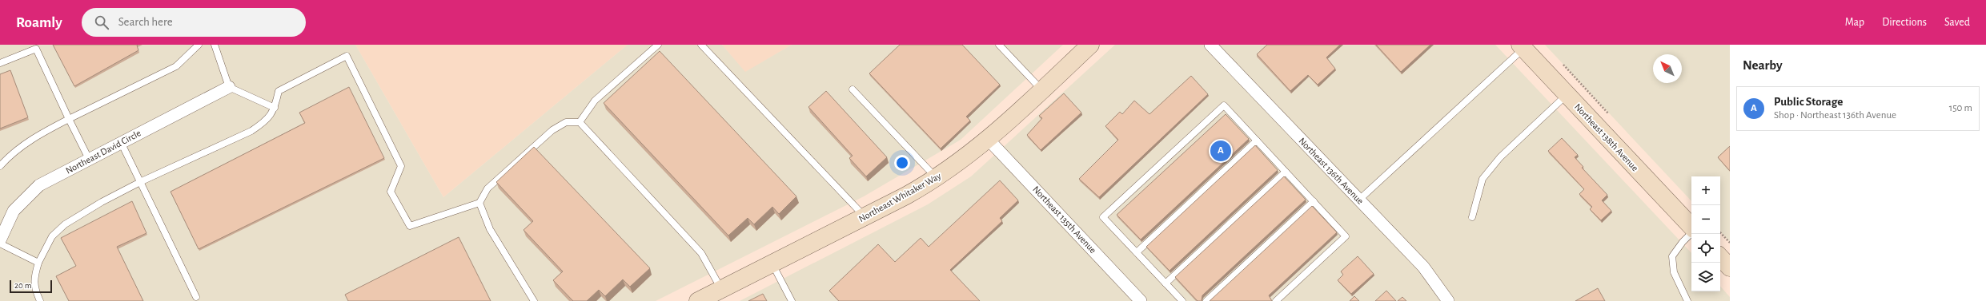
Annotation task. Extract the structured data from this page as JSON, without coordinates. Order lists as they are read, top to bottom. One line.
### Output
{"streets":{"street":["Northeast 138th Avenue","Northeast David Circle","Northeast 136th Avenue","Northeast Whitaker Way","Northeast 135th Avenue"]},"crossings":[["Northeast Whitaker Way","Northeast 135th Avenue"]],"scale_bar":"20 m","north":"top left","page":{"header":"Roamly","search":"Search here","nav":["Map","Directions","Saved"],"heading":"Nearby","list":[{"mark":"A","name":"Public Storage","note":"Shop · Northeast 136th Avenue","value":"150 m"}],"pins":"A","map_buttons":["+","−"],"scale":"20 m"}}
